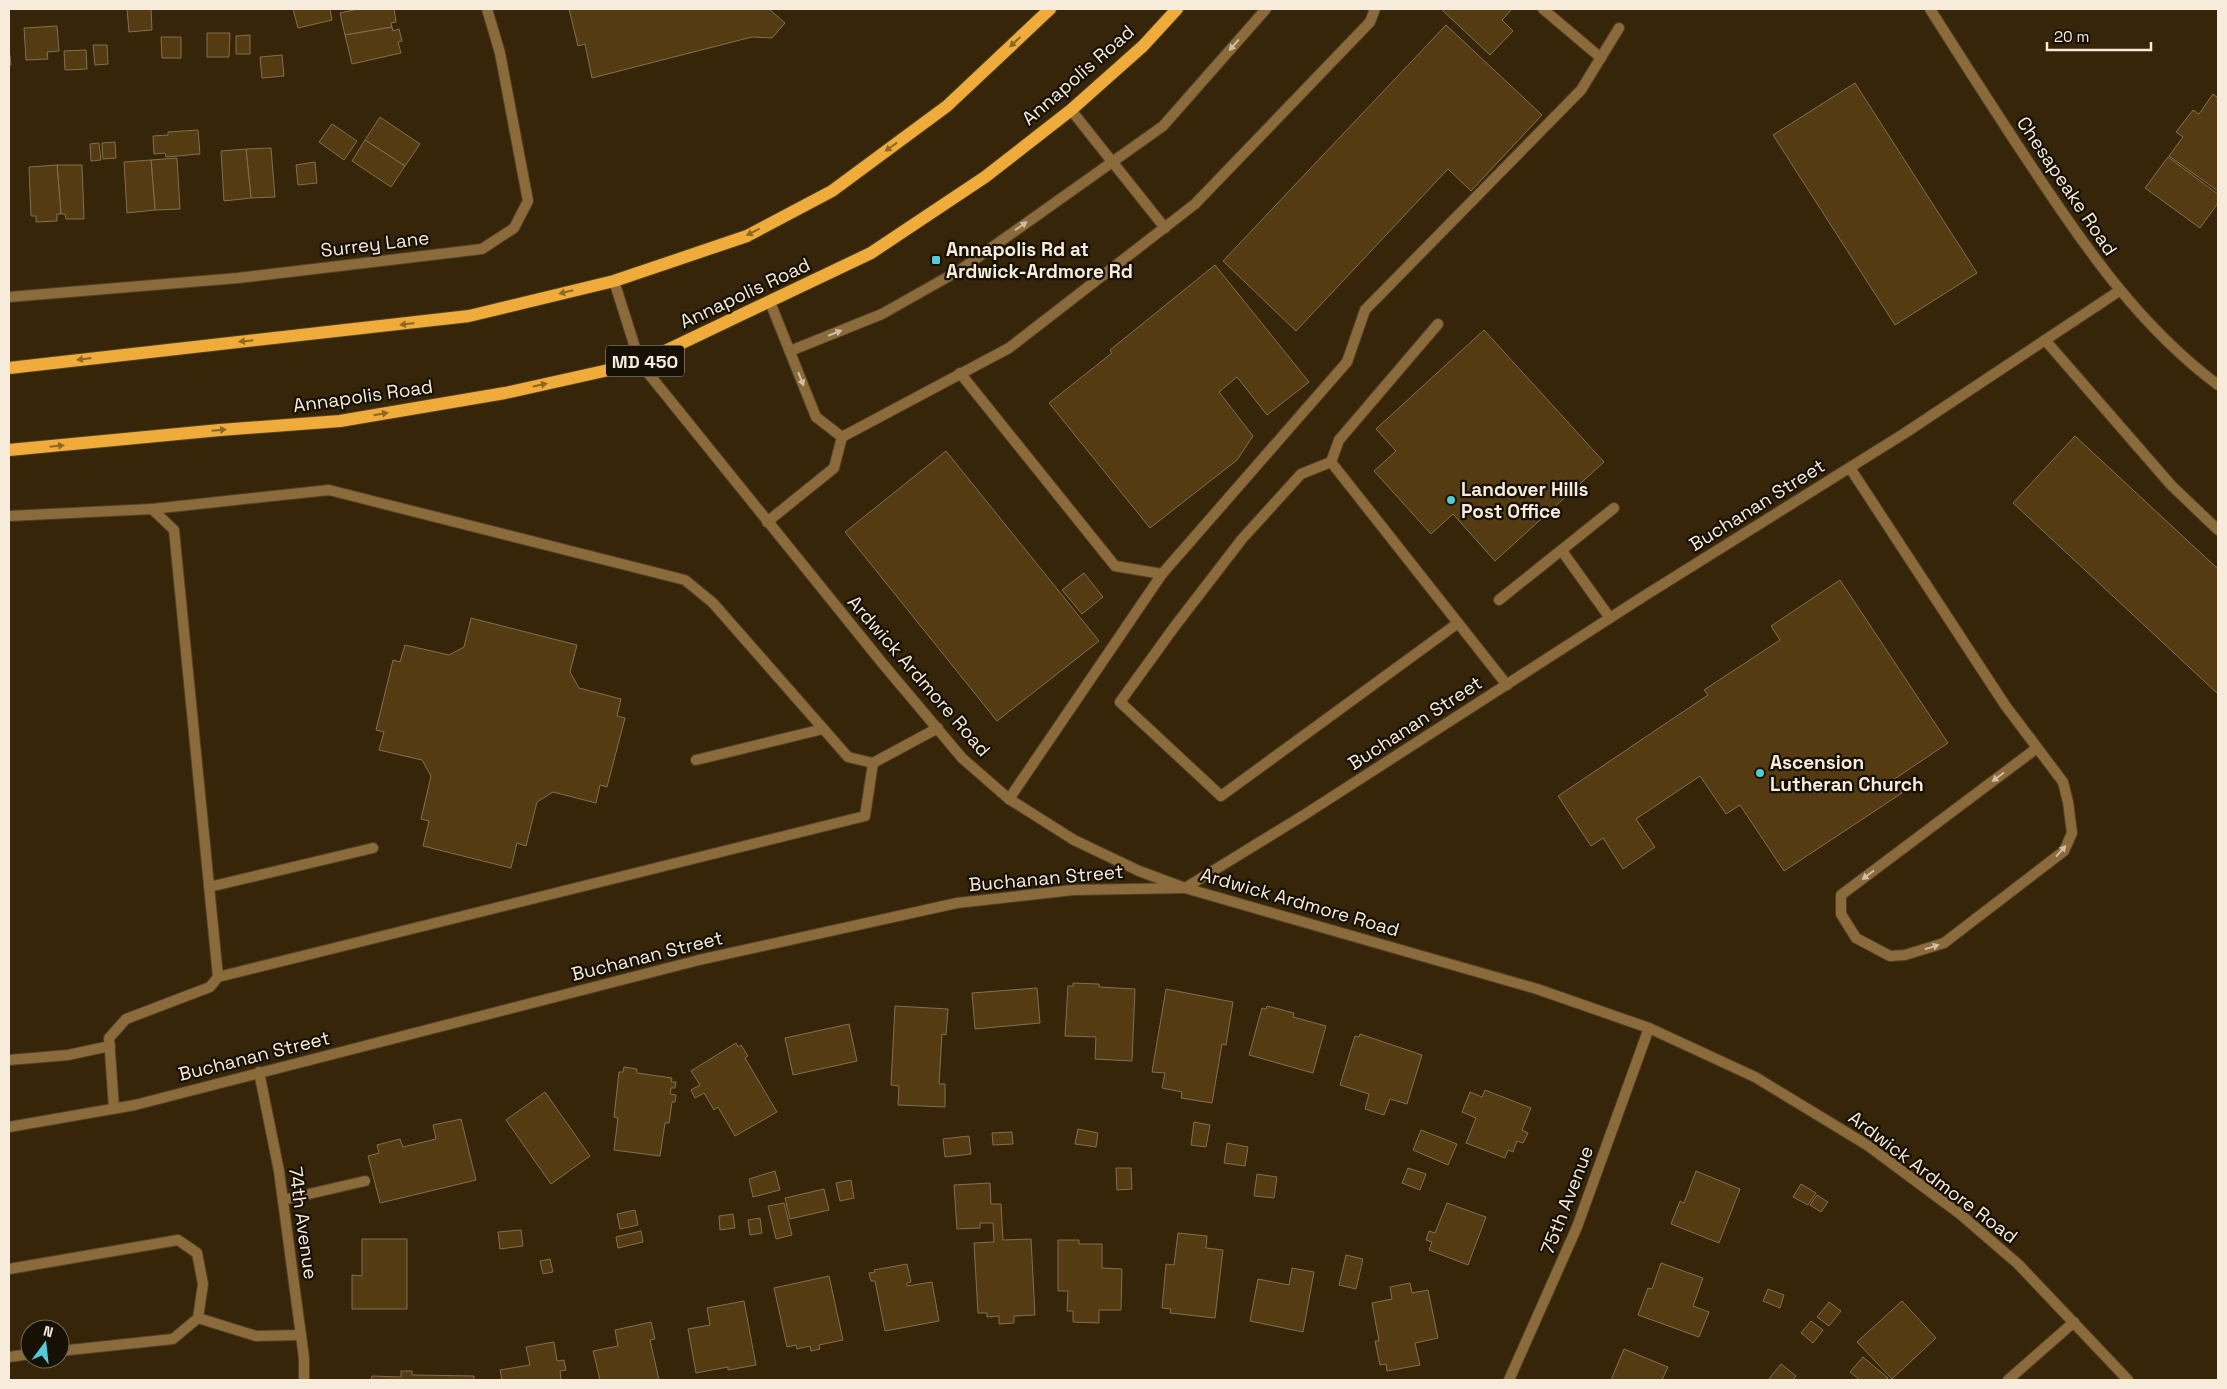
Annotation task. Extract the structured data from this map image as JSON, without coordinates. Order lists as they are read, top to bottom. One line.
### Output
{"streets":{"main road":["Annapolis Road","MD 450"],"street":["Chesapeake Road","Surrey Lane","Buchanan Street","Ardwick Ardmore Road","75th Avenue","74th Avenue"]},"crossings":[["Annapolis Road","Ardwick Ardmore Road"],["Chesapeake Road","Buchanan Street"],["Buchanan Street","Ardwick Ardmore Road"],["Buchanan Street","74th Avenue"],["Ardwick Ardmore Road","75th Avenue"]],"places":{"transit":["Annapolis Rd at Ardwick-Ardmore Rd"],"other":["Landover Hills Post Office","Ascension Lutheran Church"]},"scale_bar":"20 m","north":"top"}
